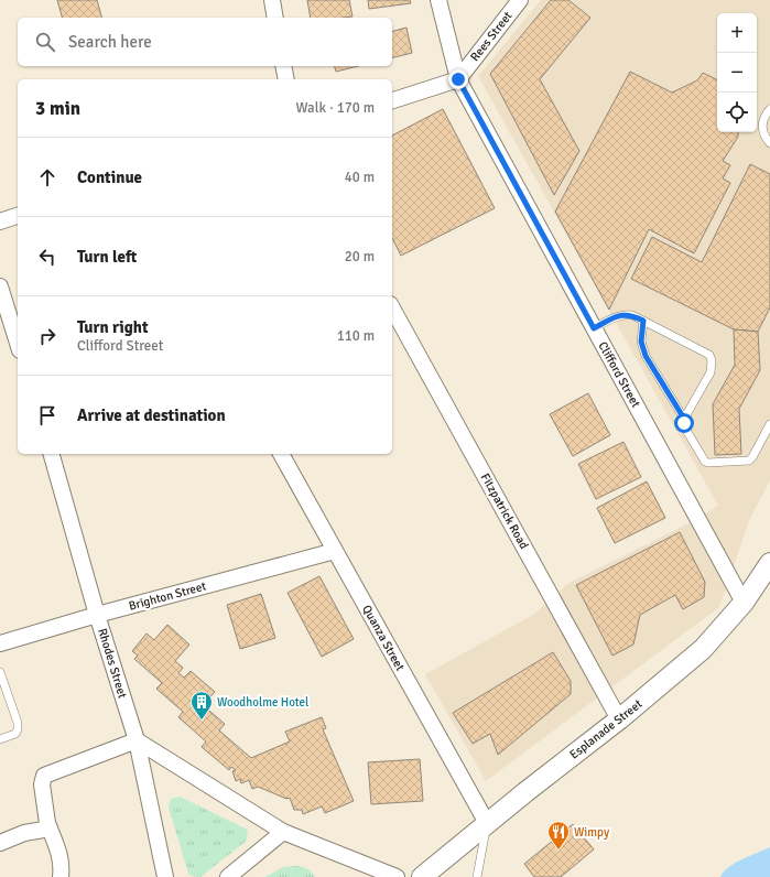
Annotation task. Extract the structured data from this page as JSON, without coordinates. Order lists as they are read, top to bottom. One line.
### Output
{"streets":{"street":["Rees Street","Clifford Street","Fitzpatrick Road","Brighton Street","Quanza Street","Rhodes Street","Esplanade Street"]},"crossings":[["Rees Street","Clifford Street"],["Clifford Street","Esplanade Street"],["Fitzpatrick Road","Esplanade Street"],["Brighton Street","Quanza Street"],["Brighton Street","Rhodes Street"],["Quanza Street","Esplanade Street"]],"places":{"building":["Woodholme Hotel"],"restaurant":["Wimpy"]},"page":{"map_buttons":["+","−"],"search":"Search here","heading":["3 min","Walk · 170 m"],"list":[["Continue","40 m"],["Turn left","20 m"],["Turn right","Clifford Street","110 m"],"Arrive at destination"]}}
